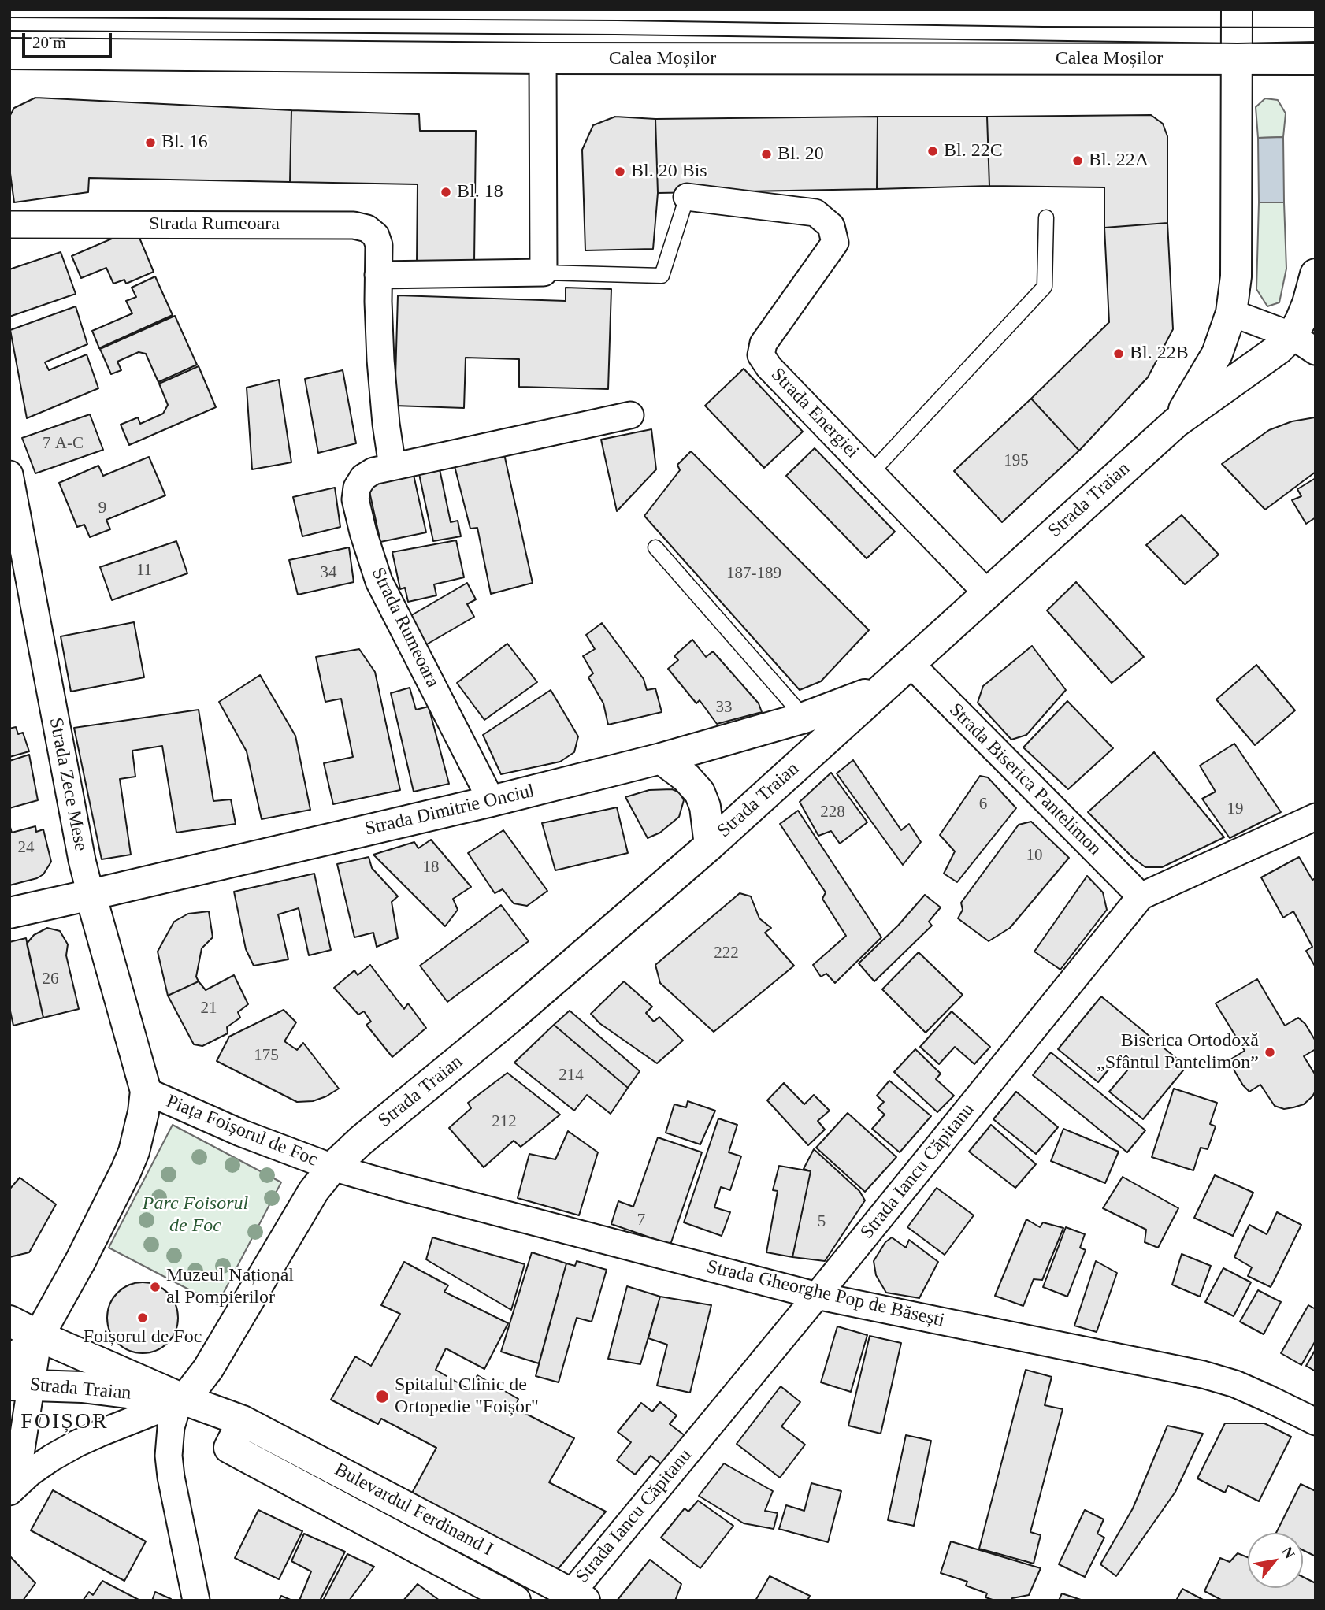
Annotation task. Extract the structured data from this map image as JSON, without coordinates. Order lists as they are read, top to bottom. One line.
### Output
{"streets":{"main road":["Calea Moșilor","Strada Traian","Strada Zece Mese","Strada Dimitrie Onciul","Piața Foișorul de Foc","Bulevardul Ferdinand I"],"street":["Strada Rumeoara","Strada Energiei","Strada Biserica Pantelimon","Strada Iancu Căpitanu","Strada Gheorghe Pop de Băsești"]},"crossings":[["Calea Moșilor","Strada Traian"],["Strada Rumeoara","Strada Dimitrie Onciul"],["Strada Energiei","Strada Traian"],["Strada Traian","Strada Biserica Pantelimon"],["Strada Traian","Strada Dimitrie Onciul"],["Strada Traian","Piața Foișorul de Foc"],["Strada Traian","Strada Gheorghe Pop de Băsești"],["Strada Traian","Bulevardul Ferdinand I"],["Strada Biserica Pantelimon","Strada Iancu Căpitanu"],["Strada Zece Mese","Strada Dimitrie Onciul"],["Strada Zece Mese","Piața Foișorul de Foc"],["Piața Foișorul de Foc","Strada Gheorghe Pop de Băsești"],["Piața Foișorul de Foc","Bulevardul Ferdinand I"],["Strada Iancu Căpitanu","Strada Gheorghe Pop de Băsești"],["Strada Iancu Căpitanu","Bulevardul Ferdinand I"]],"districts":["FOIȘOR"],"parks":["Parc Foisorul de Foc"],"places":["Bl. 16","Bl. 22C","Bl. 20","Bl. 22A","Bl. 20 Bis","Bl. 18","Bl. 22B","Biserica Ortodoxă „Sfântul Pantelimon”","Muzeul Național al Pompierilor","Foișorul de Foc","Spitalul Clinic de Ortopedie \"Foișor\""],"house_numbers":["7 A-C","195","9","11","34","187-189","33","6","19","228","24","10","18","222","26","21","175","214","212","7","5"],"scale_bar":"20 m","north":"top right"}
